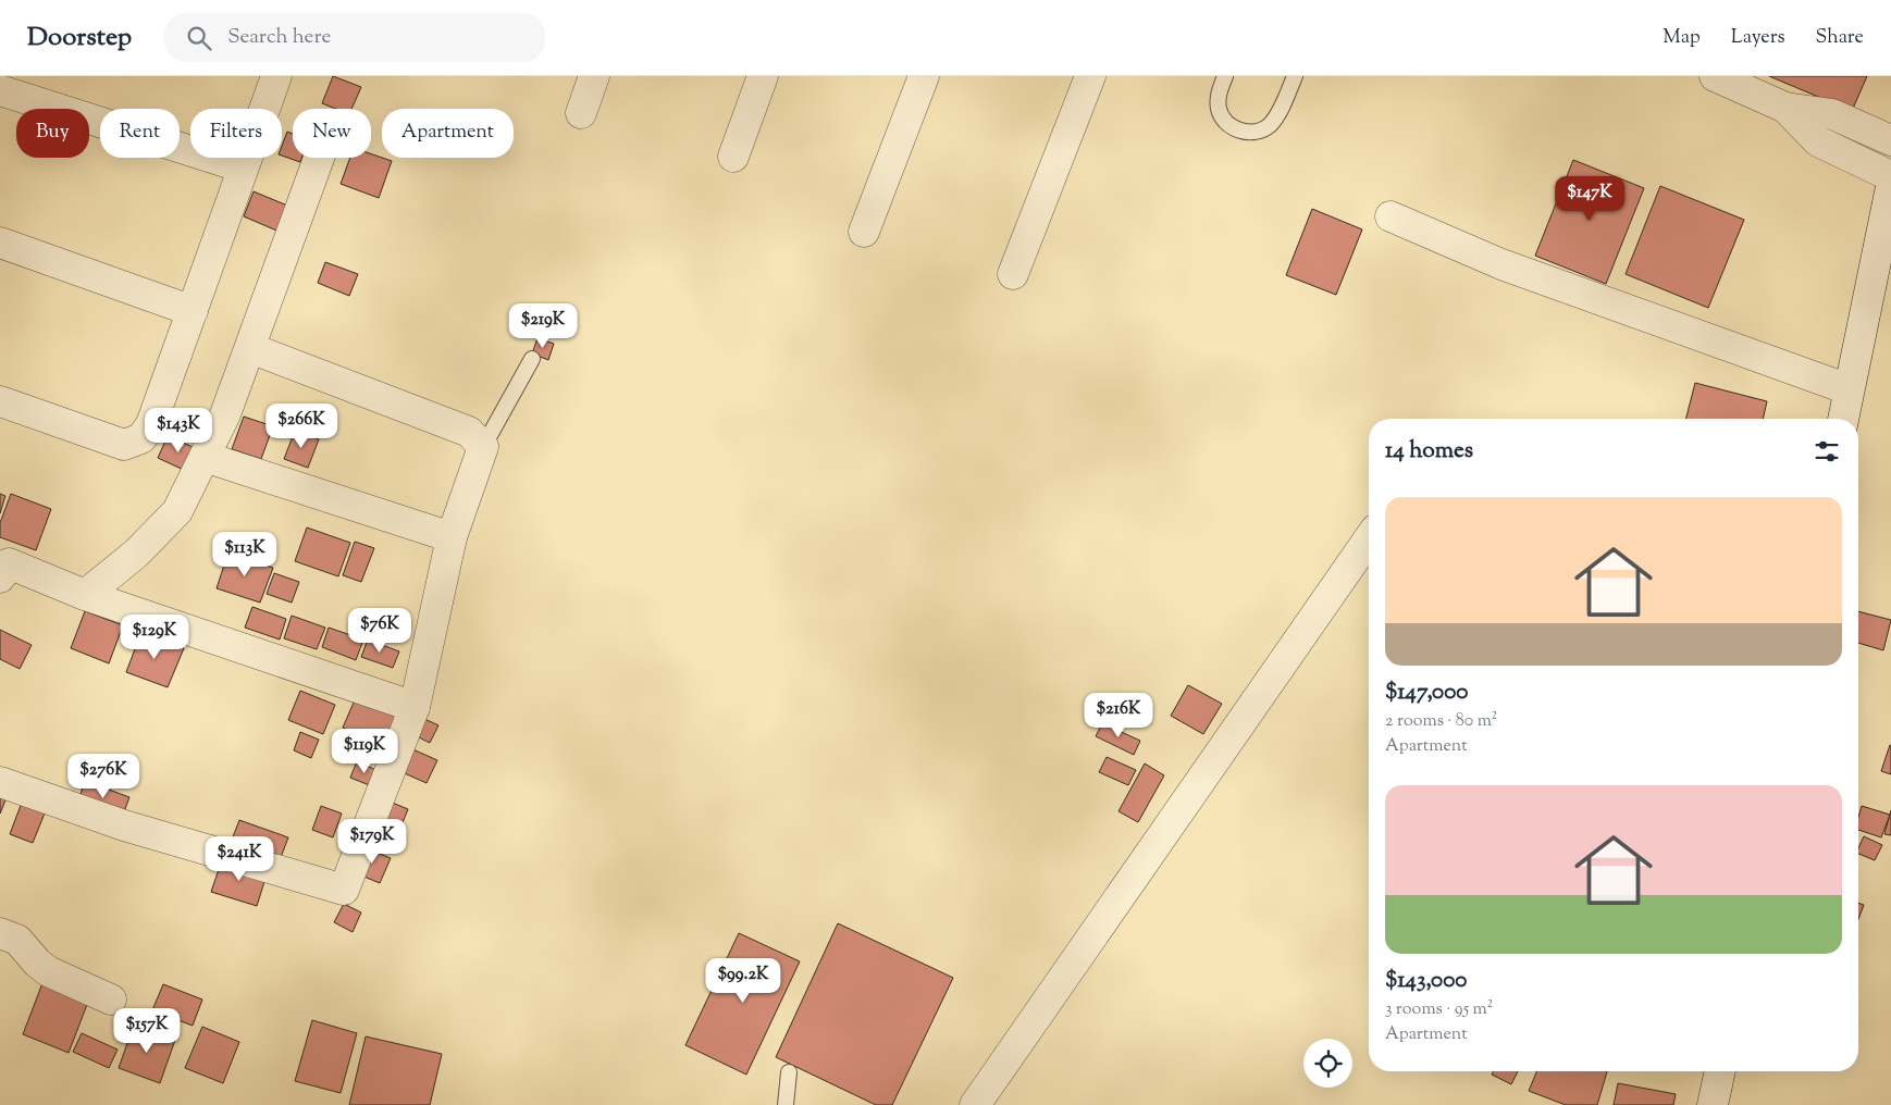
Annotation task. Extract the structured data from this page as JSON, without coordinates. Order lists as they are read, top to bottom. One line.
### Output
{"page":{"header":"Doorstep","search":"Search here","nav":["Map","Layers","Share"],"chip":["Buy","Rent","Filters","New","Apartment"],"price":["$147K","$219K","$266K","$143K","$113K","$76K","$129K","$216K","$119K","$276K","$179K","$241K","$99.2K","$157K"],"heading":"14 homes","list":[{"name":"$147,000","note":"2 rooms · 80 m² · Apartment"},{"name":"$143,000","note":"3 rooms · 95 m² · Apartment"}]}}
